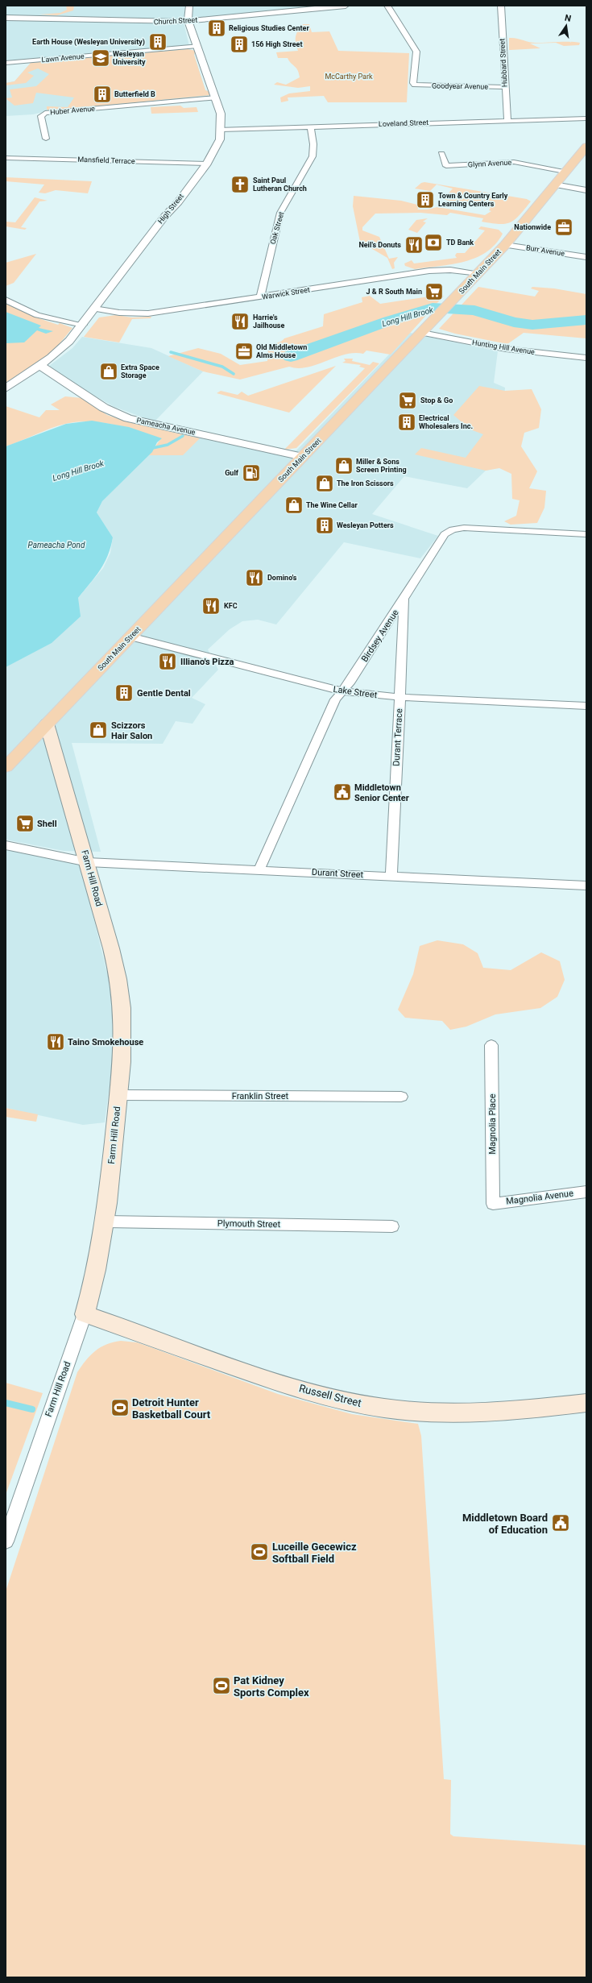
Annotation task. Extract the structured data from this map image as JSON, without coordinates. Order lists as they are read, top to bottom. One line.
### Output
{"streets":{"main road":["South Main Street","Farm Hill Road","Russell Street"],"street":["Church Street","Lawn Avenue","Hubbard Street","Goodyear Avenue","Huber Avenue","Loveland Street","Mansfield Terrace","Glynn Avenue","High Street","Oak Street","Burr Avenue","Warwick Street","Hunting Hill Avenue","Pameacha Avenue","Birdsey Avenue","Lake Street","Durant Terrace","Durant Street","Franklin Street","Magnolia Place","Magnolia Avenue","Plymouth Street"]},"crossings":[["Church Street","High Street"],["Lawn Avenue","High Street"],["Hubbard Street","Goodyear Avenue"],["Hubbard Street","Loveland Street"],["Huber Avenue","High Street"],["Loveland Street","High Street"],["Loveland Street","Oak Street"],["Mansfield Terrace","High Street"],["Glynn Avenue","South Main Street"],["High Street","Warwick Street"],["High Street","Pameacha Avenue"],["Oak Street","Warwick Street"],["Burr Avenue","South Main Street"],["South Main Street","Warwick Street"],["South Main Street","Hunting Hill Avenue"],["South Main Street","Pameacha Avenue"],["South Main Street","Lake Street"],["South Main Street","Farm Hill Road"],["Birdsey Avenue","Lake Street"],["Birdsey Avenue","Durant Terrace"],["Birdsey Avenue","Durant Street"],["Lake Street","Durant Terrace"],["Durant Terrace","Durant Street"],["Durant Street","Farm Hill Road"],["Farm Hill Road","Franklin Street"],["Farm Hill Road","Plymouth Street"],["Farm Hill Road","Russell Street"],["Magnolia Place","Magnolia Avenue"]],"water":["Long Hill Brook","Pameacha Pond"],"parks":["McCarthy Park"],"places":{"building":["Religious Studies Center","Earth House (Wesleyan University)","156 High Street","Butterfield B","Town & Country Early Learning Centers","Electrical Wholesalers Inc.","Wesleyan Potters","Gentle Dental"],"school or university":["Wesleyan University"],"church":["Saint Paul Lutheran Church"],"office":["Nationwide","Old Middletown Alms House"],"bank":["TD Bank"],"restaurant":["Neil's Donuts","Harrie's Jailhouse","Domino's","KFC","Illiano's Pizza","Taino Smokehouse"],"supermarket":["J & R South Main","Stop & Go","Shell"],"shop":["Extra Space Storage","Miller & Sons Screen Printing","The Iron Scissors","The Wine Cellar","Scizzors Hair Salon"],"fuel station":["Gulf"],"public building":["Middletown Senior Center","Middletown Board of Education"],"sports":["Detroit Hunter Basketball Court","Luceille Gecewicz Softball Field","Pat Kidney Sports Complex"]},"north":"top"}
